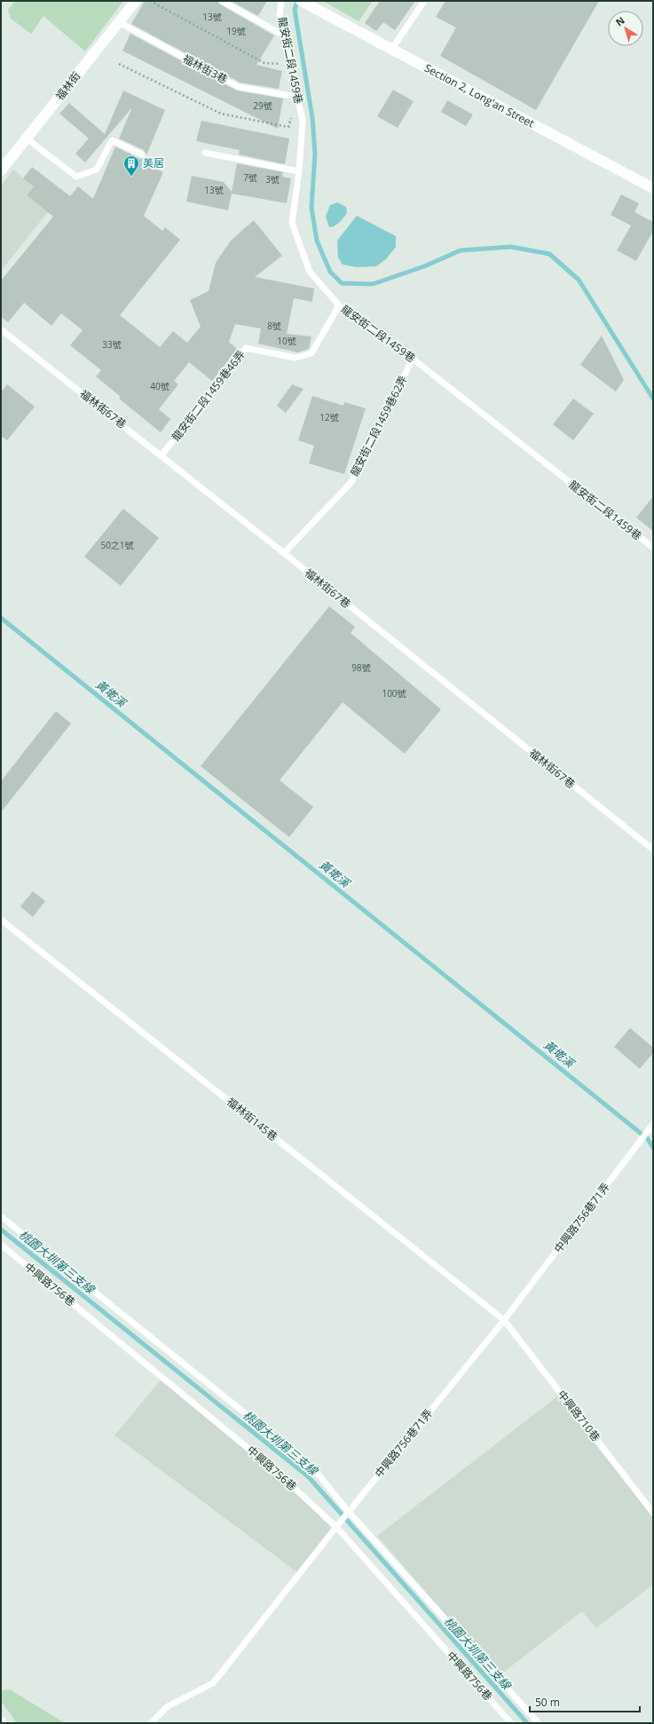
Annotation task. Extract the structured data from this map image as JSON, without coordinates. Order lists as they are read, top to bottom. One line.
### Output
{"streets":{"street":["福林街","Section 2, Long'an Street"],"lane":["龍安街二段1459巷","福林街3巷","龍安街二段1459巷46弄","福林街67巷","龍安街二段1459巷62弄","福林街145巷","中興路756巷71弄","中興路756巷","中興路710巷"]},"crossings":[["龍安街二段1459巷","福林街3巷"],["龍安街二段1459巷","龍安街二段1459巷46弄"],["龍安街二段1459巷","龍安街二段1459巷62弄"],["福林街3巷","福林街"],["龍安街二段1459巷46弄","福林街67巷"],["福林街67巷","龍安街二段1459巷62弄"],["福林街145巷","中興路756巷71弄"],["福林街145巷","中興路710巷"],["中興路756巷71弄","中興路756巷"],["中興路756巷71弄","中興路710巷"]],"water":["黃墘溪","桃園大圳第三支線"],"places":{"building":["美居"]},"house_numbers":["13號","19號","29號","7號","3號","13號","8號","10號","33號","40號","12號","50之1號","98號","100號"],"scale_bar":"50 m","north":"top left"}
